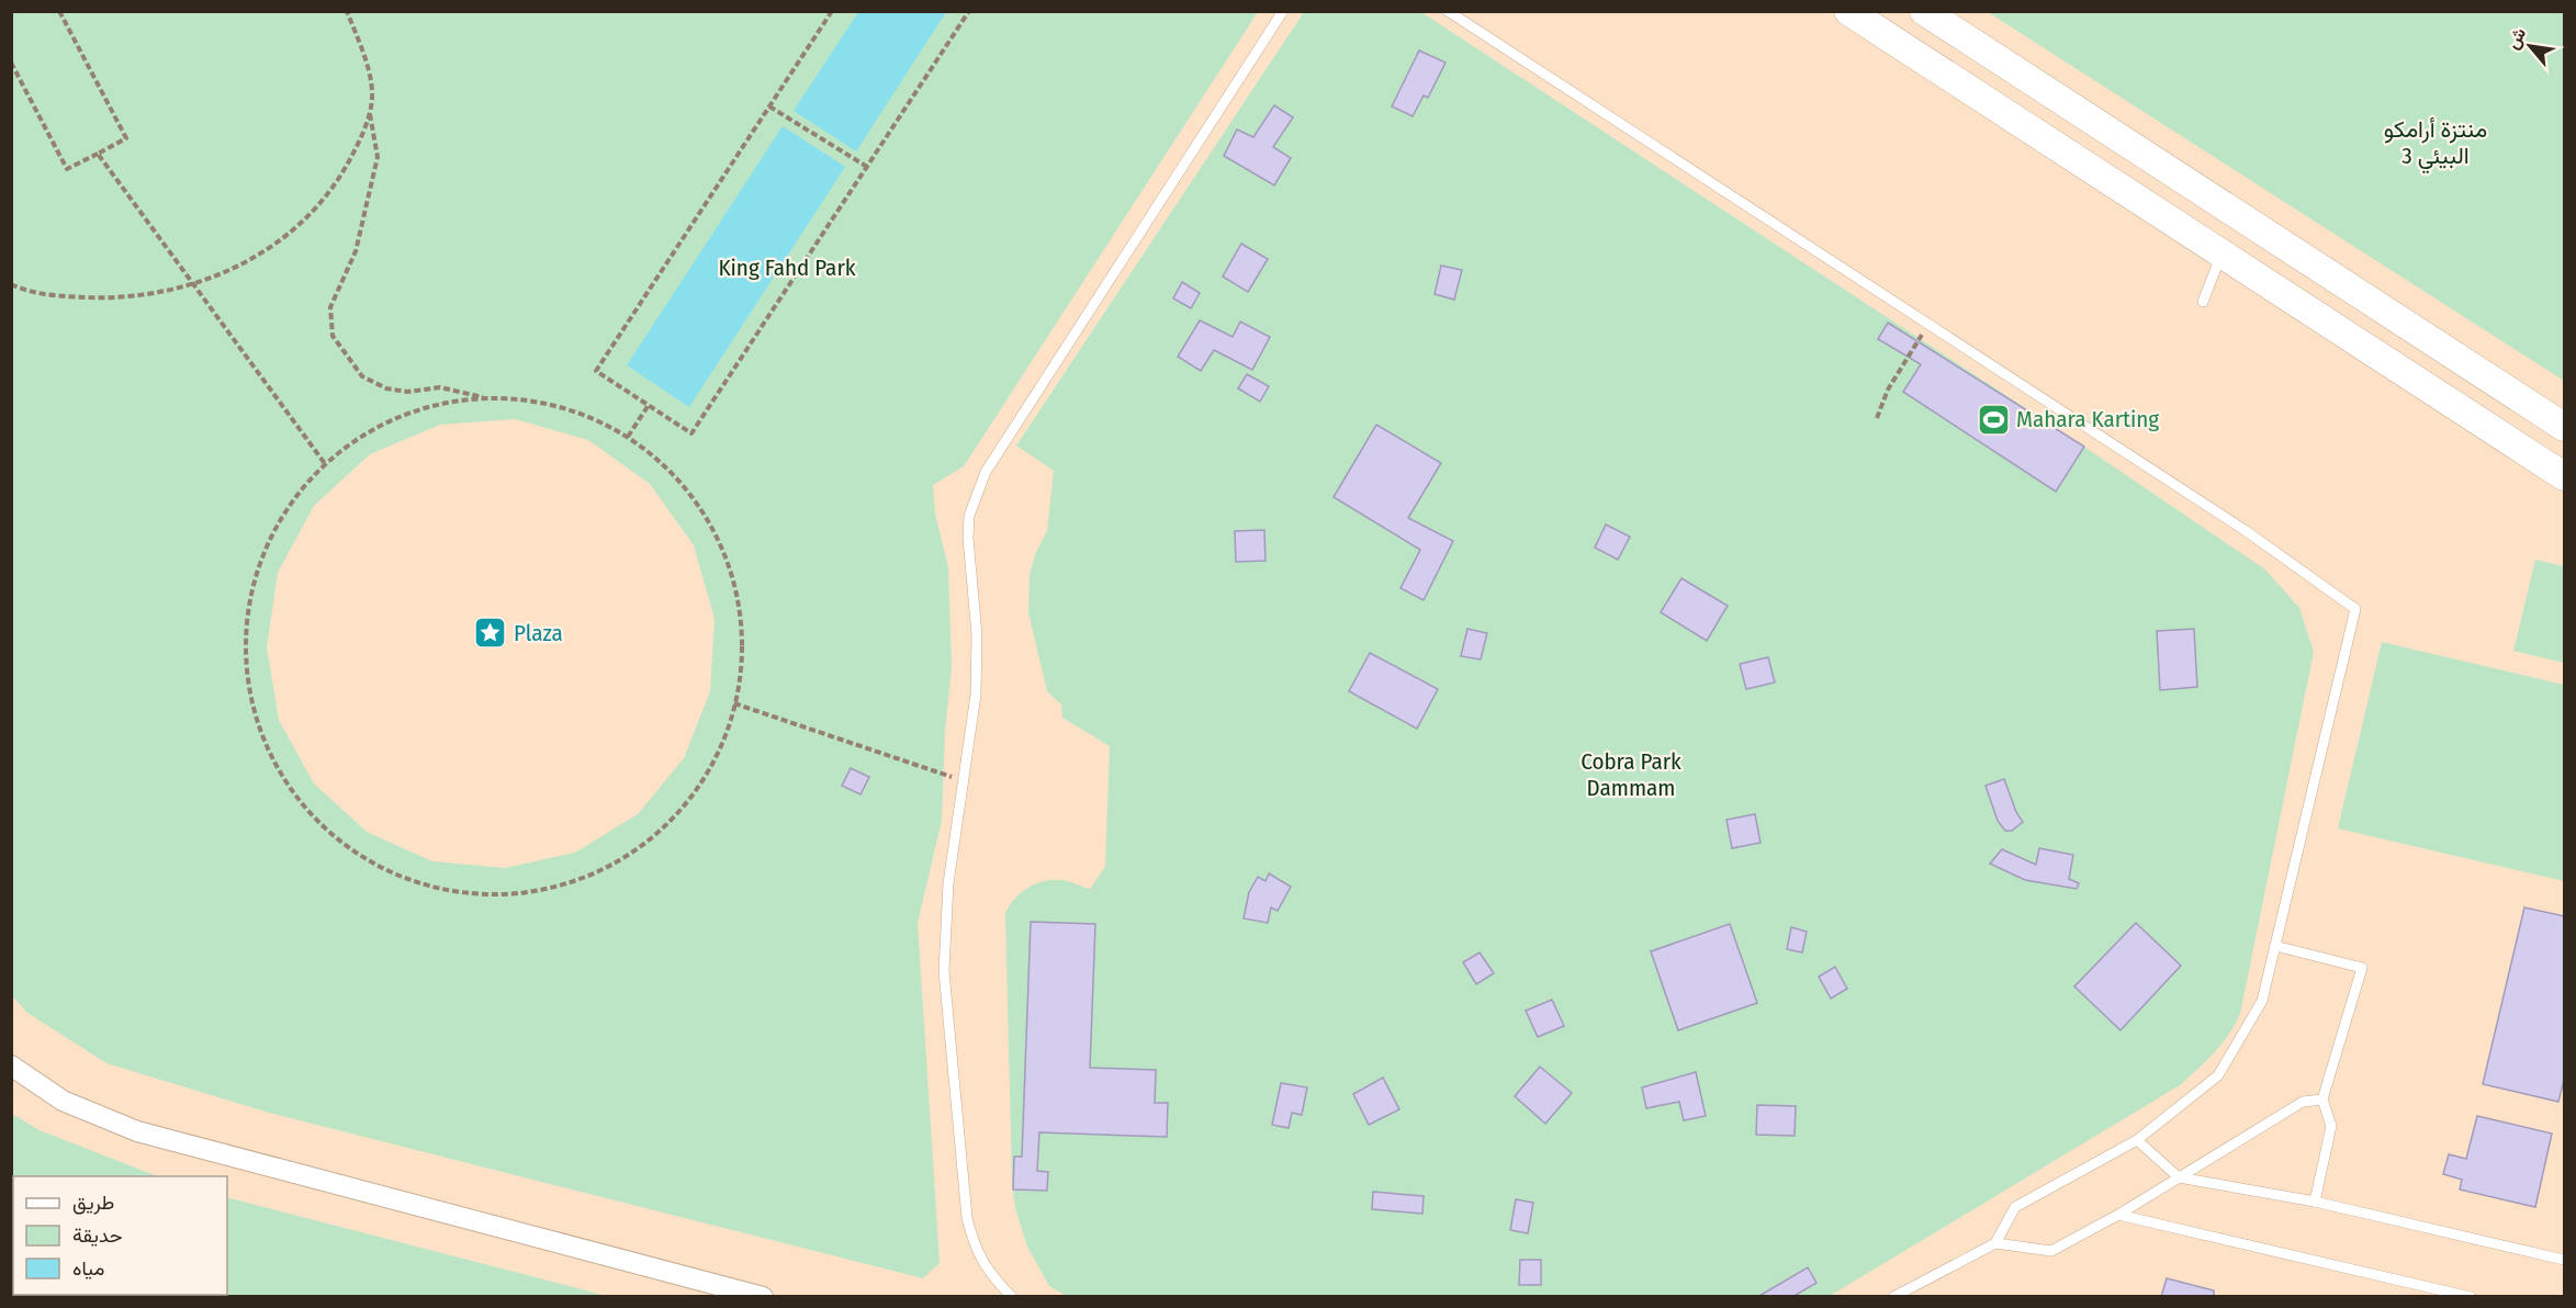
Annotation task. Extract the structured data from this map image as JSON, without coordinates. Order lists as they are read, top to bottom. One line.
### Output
{"parks":["منتزة أرامكو البيئي 3","King Fahd Park","Cobra Park Dammam"],"places":{"sports":["Mahara Karting"],"place":["Plaza"]},"legend":["طريق","حديقة","مياه"],"north":"top left"}
